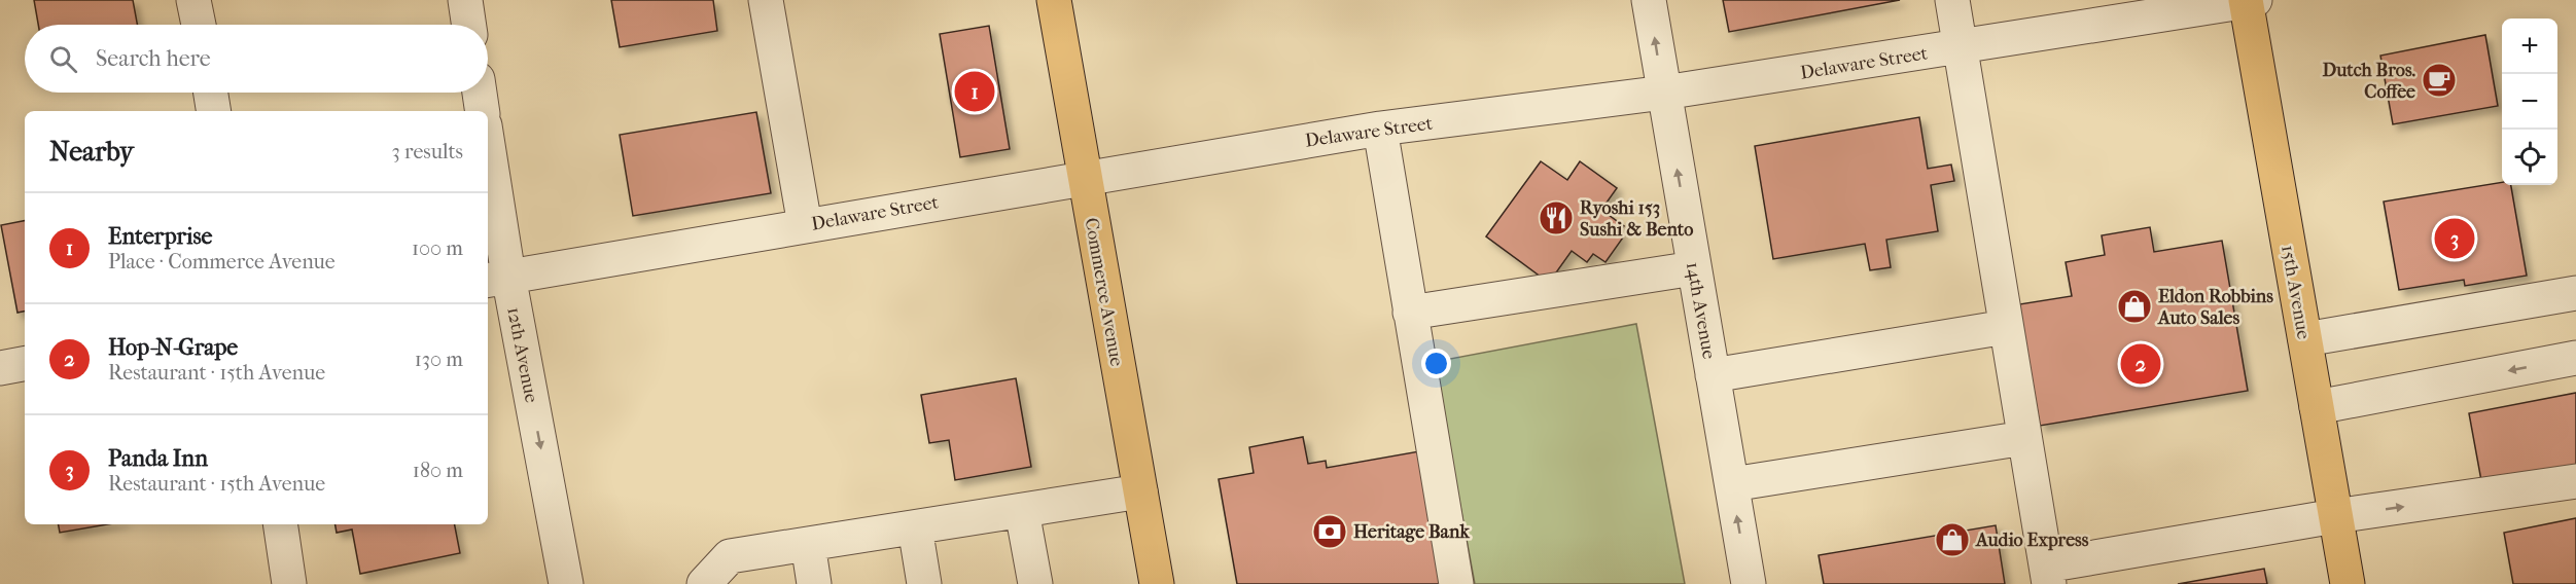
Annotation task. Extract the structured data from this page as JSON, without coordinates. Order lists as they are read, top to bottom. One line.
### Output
{"streets":{"main road":["Commerce Avenue","15th Avenue"],"street":["Delaware Street","14th Avenue","12th Avenue"]},"crossings":[["Delaware Street","Commerce Avenue"],["Delaware Street","15th Avenue"],["Delaware Street","14th Avenue"],["Delaware Street","12th Avenue"]],"one_way":["12th Avenue"],"places":{"cafe":["Dutch Bros. Coffee"],"restaurant":["Ryoshi 153 Sushi & Bento"],"shop":["Eldon Robbins Auto Sales","Audio Express"],"bank":["Heritage Bank"]},"page":{"map_buttons":["+","−"],"search":"Search here","pins":["1","3","2"],"heading":["Nearby","3 results"],"list":[{"mark":"1","name":"Enterprise","note":"Place · Commerce Avenue","value":"100 m"},{"mark":"2","name":"Hop-N-Grape","note":"Restaurant · 15th Avenue","value":"130 m"},{"mark":"3","name":"Panda Inn","note":"Restaurant · 15th Avenue","value":"180 m"}]}}
